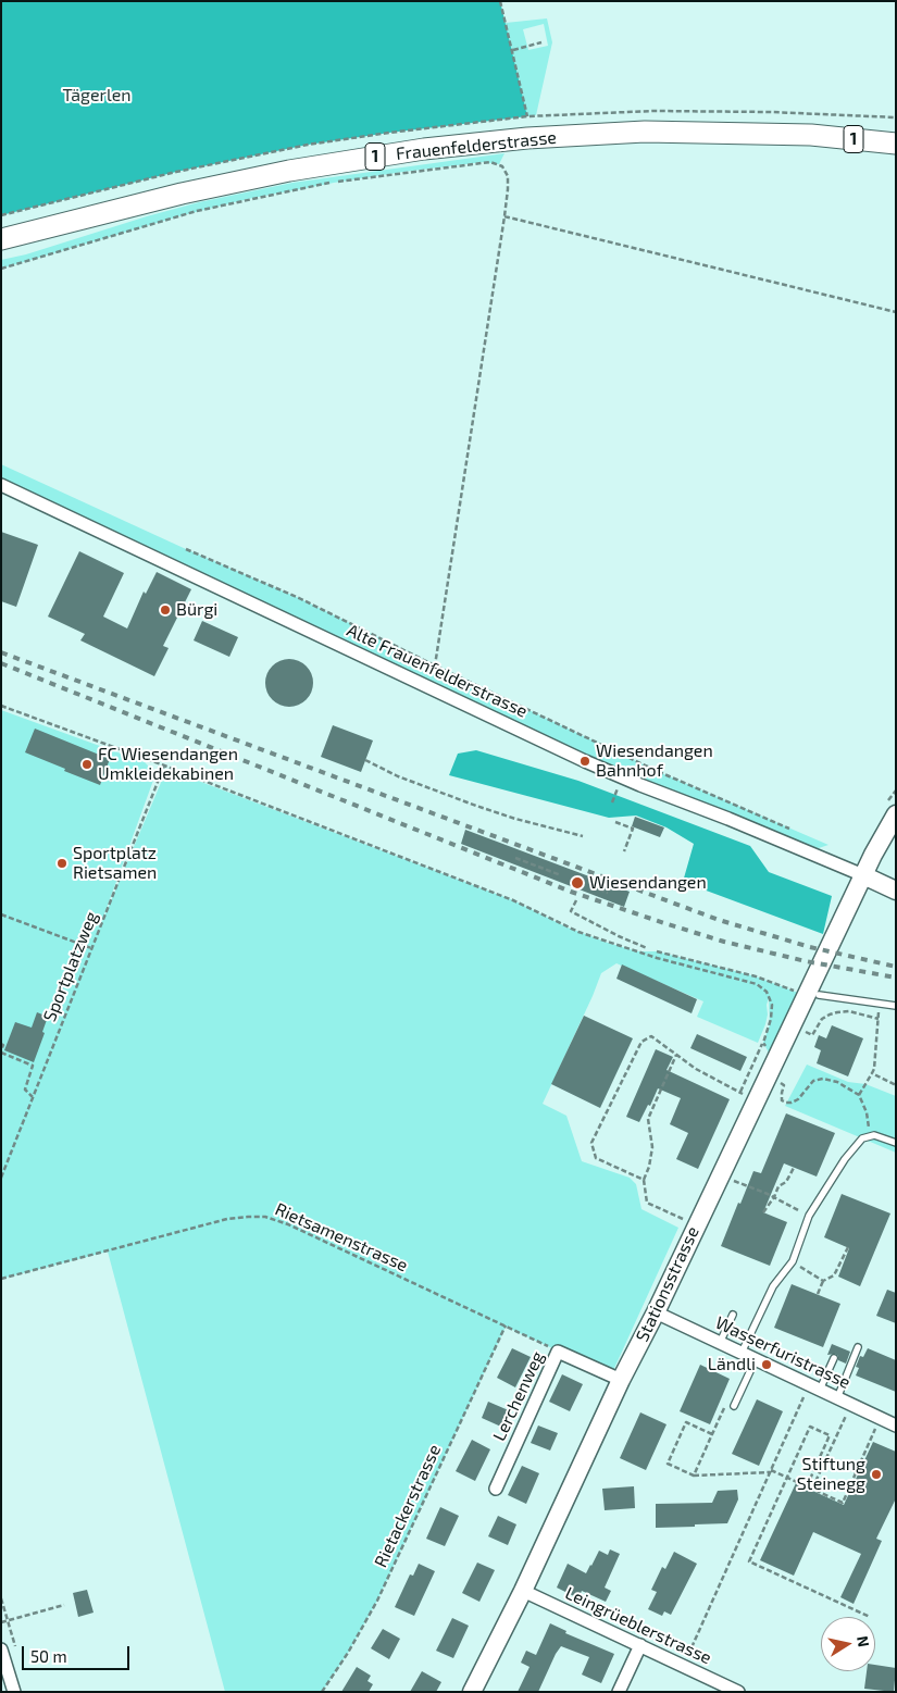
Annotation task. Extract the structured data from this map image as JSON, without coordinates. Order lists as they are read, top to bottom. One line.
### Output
{"streets":{"main road":["1","Frauenfelderstrasse","Stationsstrasse"],"street":["Alte Frauenfelderstrasse","Wasserfuristrasse","Lerchenweg","Leingrüeblerstrasse"],"path":["Sportplatzweg","Rietsamenstrasse","Rietackerstrasse"]},"crossings":[["Alte Frauenfelderstrasse","Stationsstrasse"],["Rietsamenstrasse","Lerchenweg"],["Rietsamenstrasse","Rietackerstrasse"],["Stationsstrasse","Wasserfuristrasse"],["Stationsstrasse","Lerchenweg"],["Stationsstrasse","Leingrüeblerstrasse"]],"parks":["Tägerlen"],"places":["Bürgi","Wiesendangen Bahnhof","FC Wiesendangen Umkleidekabinen","Sportplatz Rietsamen","Wiesendangen","Ländli","Stiftung Steinegg"],"scale_bar":"50 m","north":"right"}
